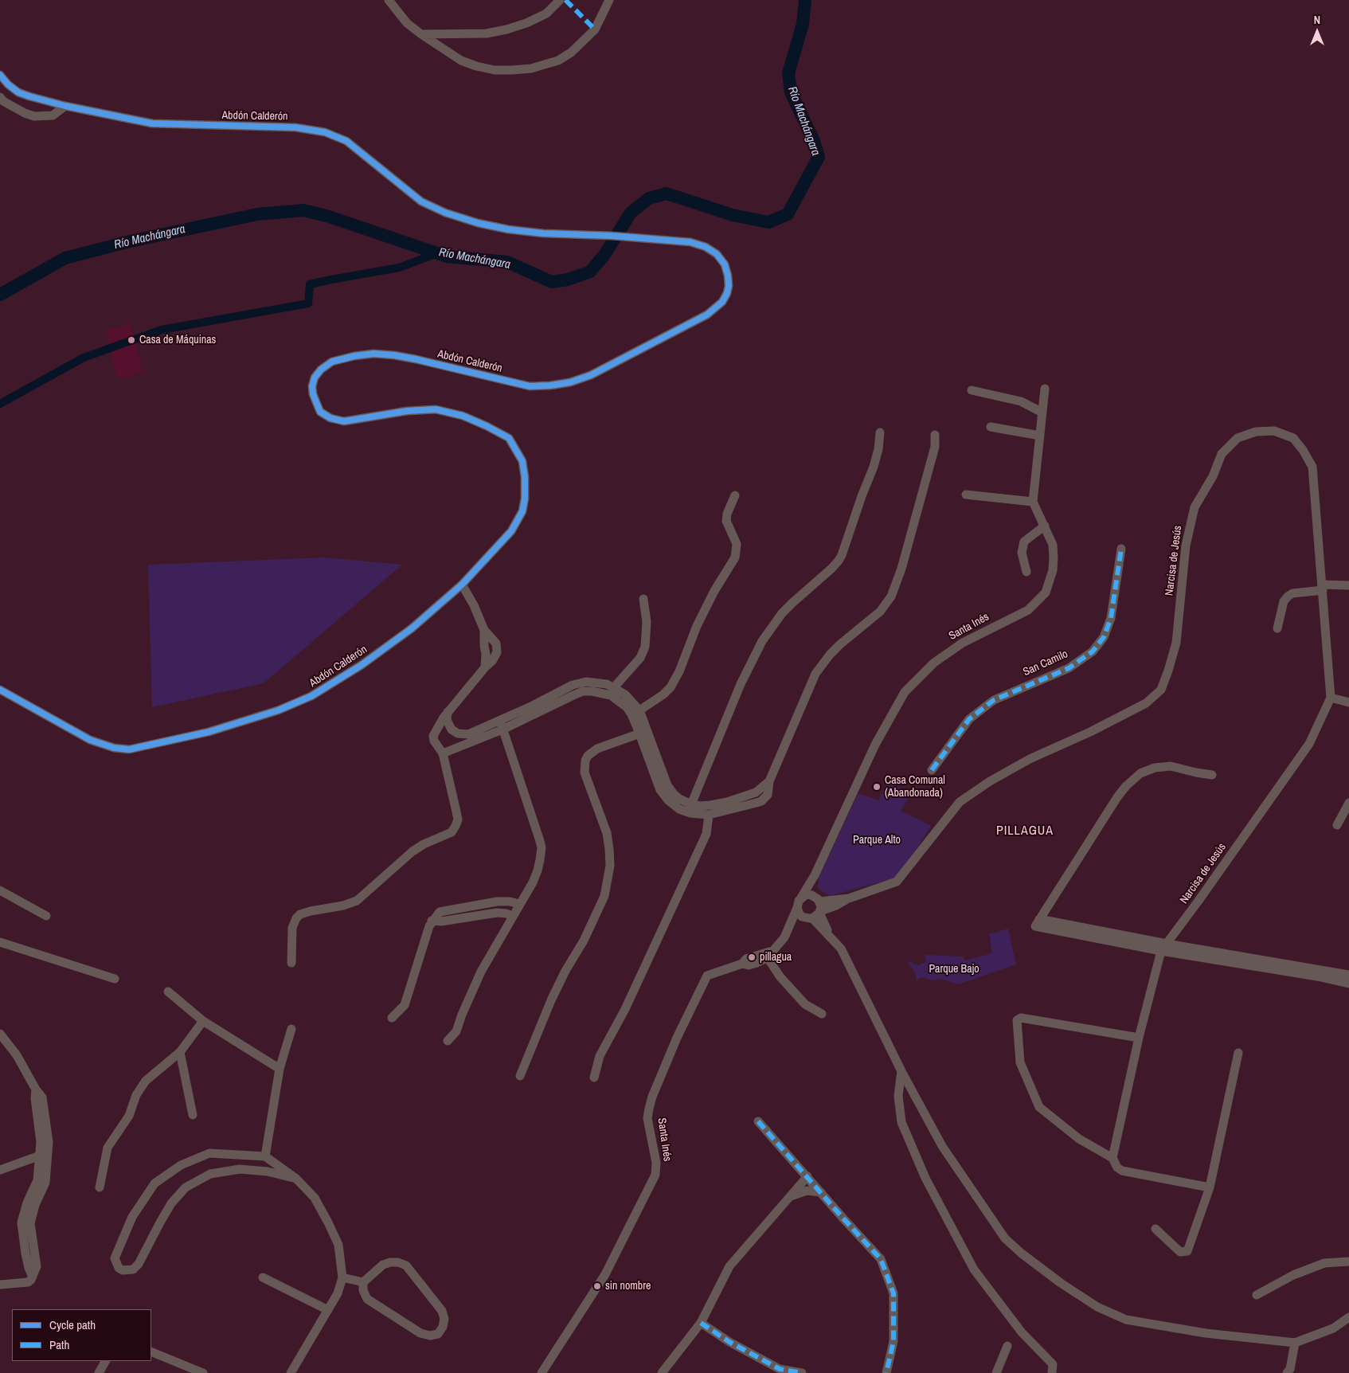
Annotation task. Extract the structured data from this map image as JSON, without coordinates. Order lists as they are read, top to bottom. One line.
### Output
{"streets":{"street":["Abdón Calderón","Narcisa de Jesús","Santa Inés","San Camilo"]},"districts":["PILLAGUA"],"water":["Río Machángara"],"parks":["Parque Alto","Parque Bajo"],"places":["Casa de Máquinas","Casa Comunal (Abandonada)","pillagua","sin nombre"],"legend":["Cycle path","Path"],"north":"top"}
